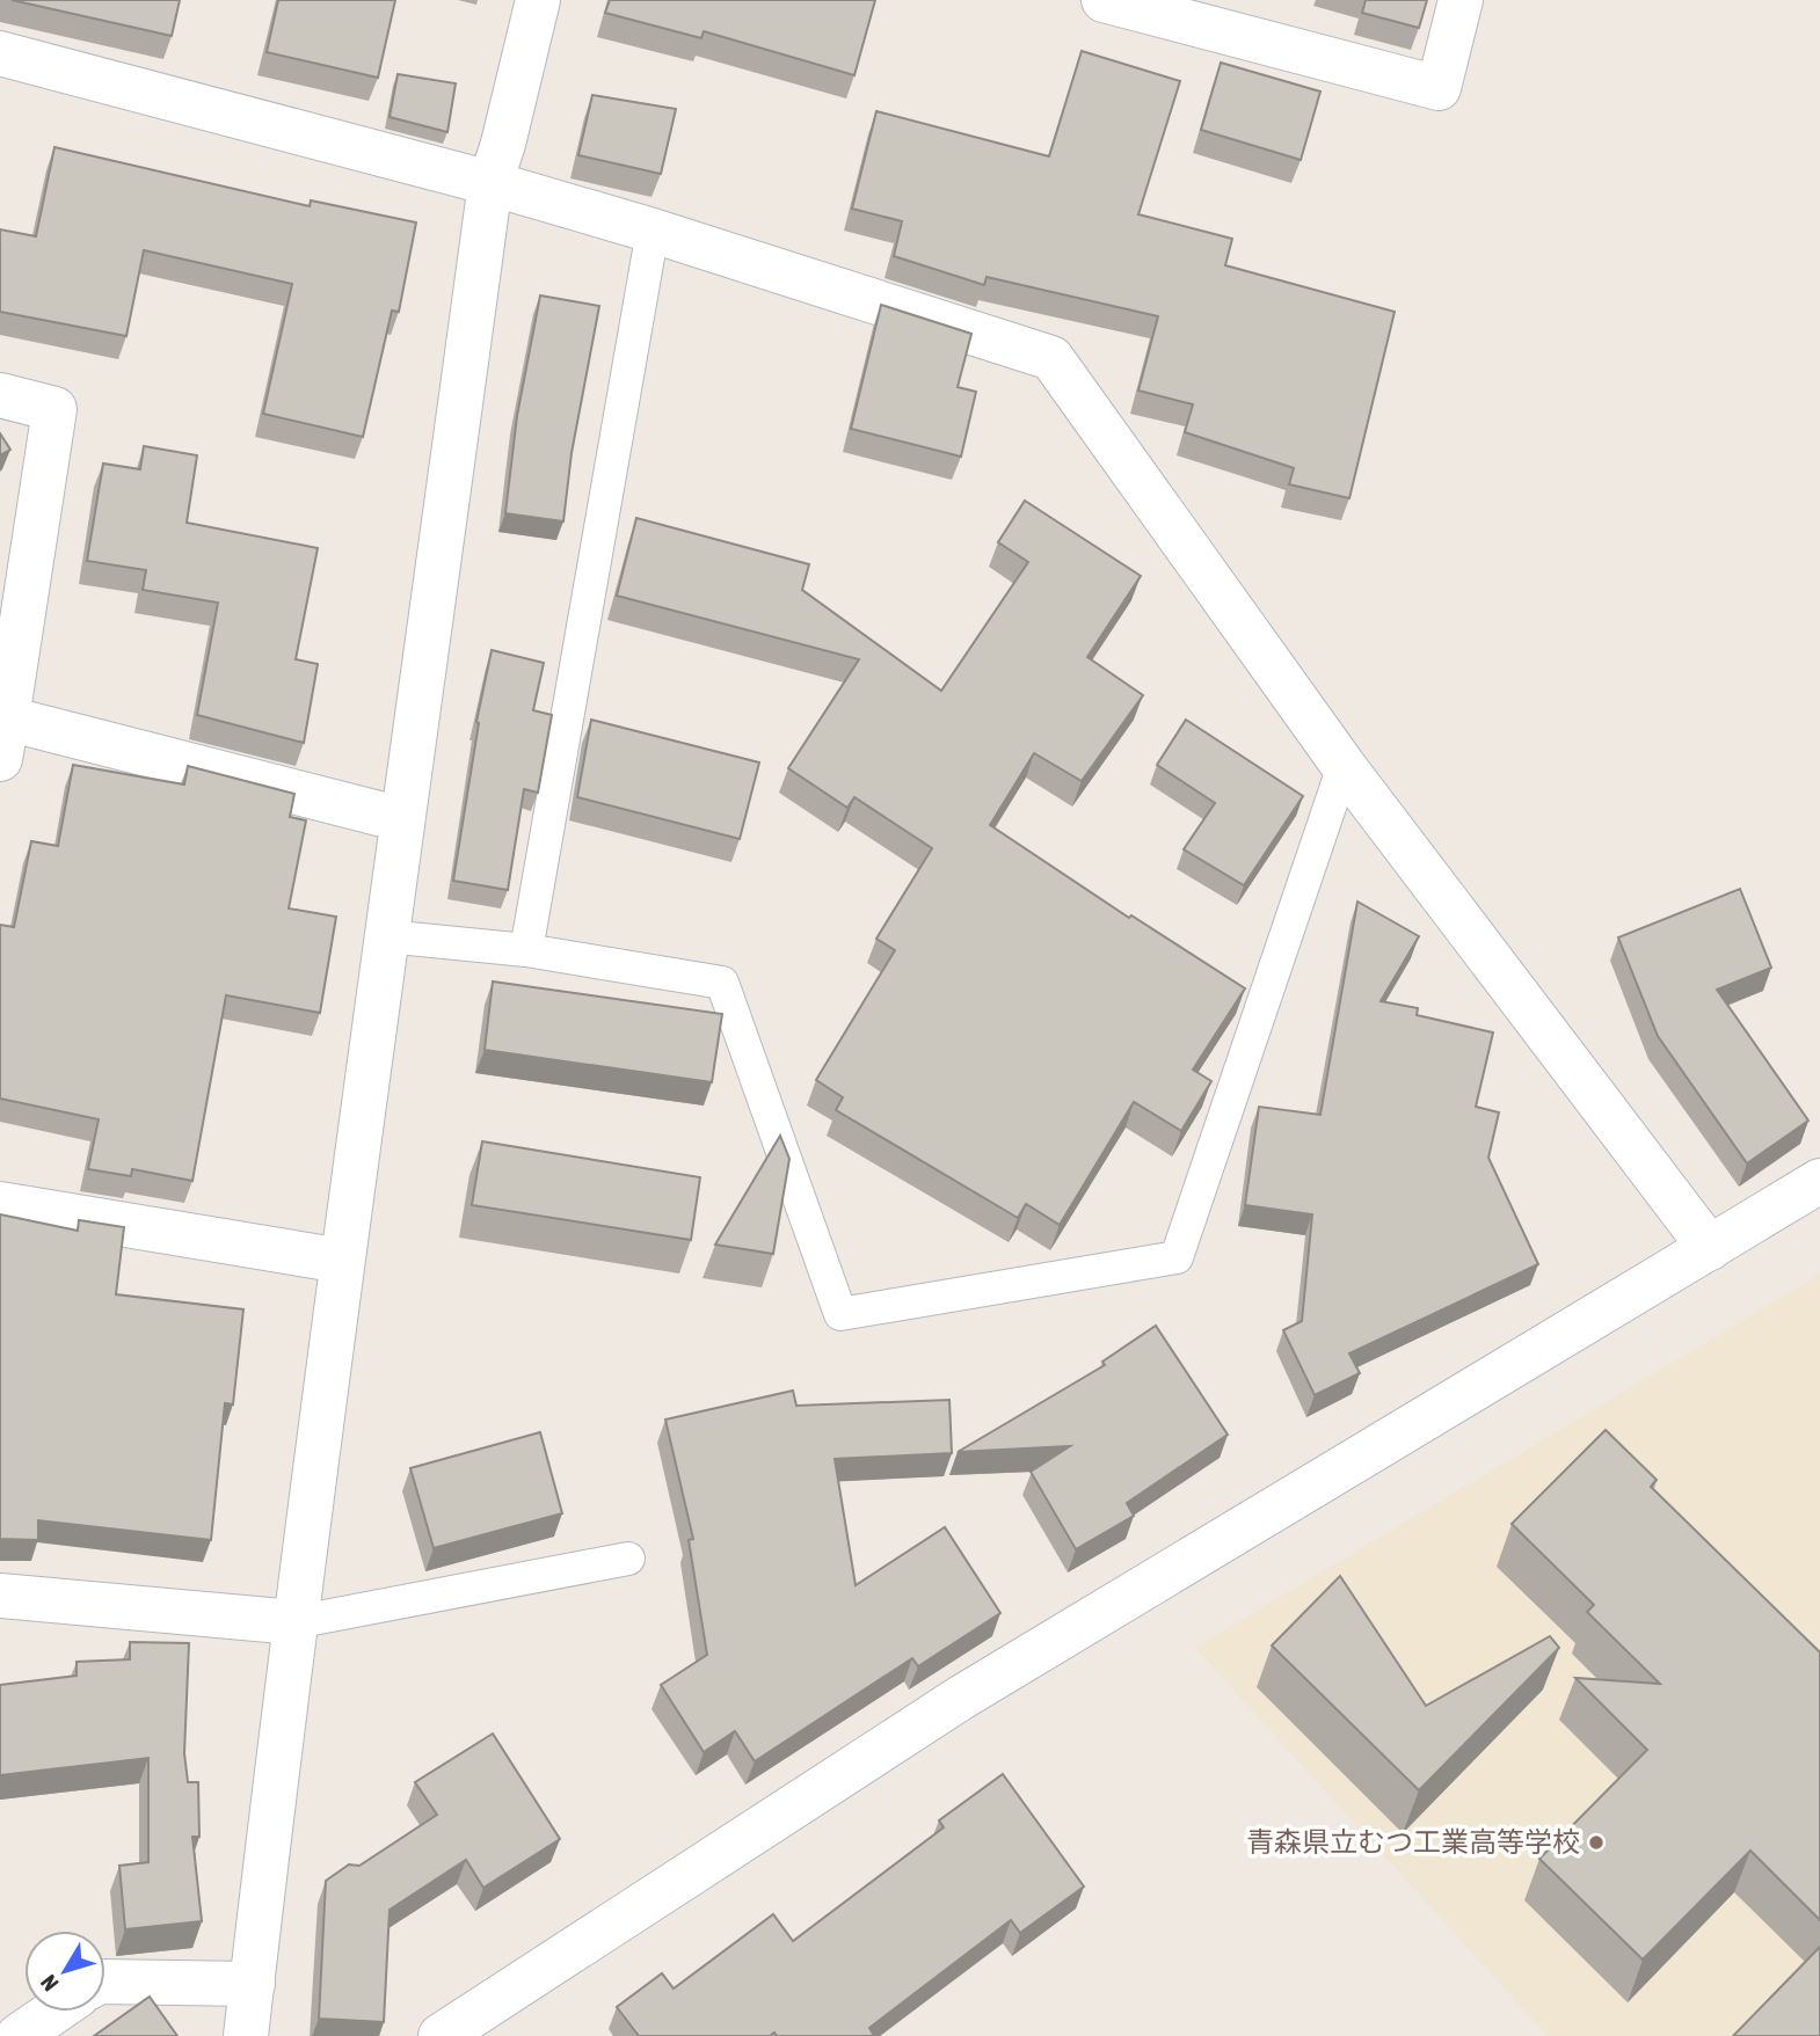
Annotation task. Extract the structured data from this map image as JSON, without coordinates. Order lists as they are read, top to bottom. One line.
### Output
{"places":["青森県立むつ工業高等学校"],"north":"bottom left"}
